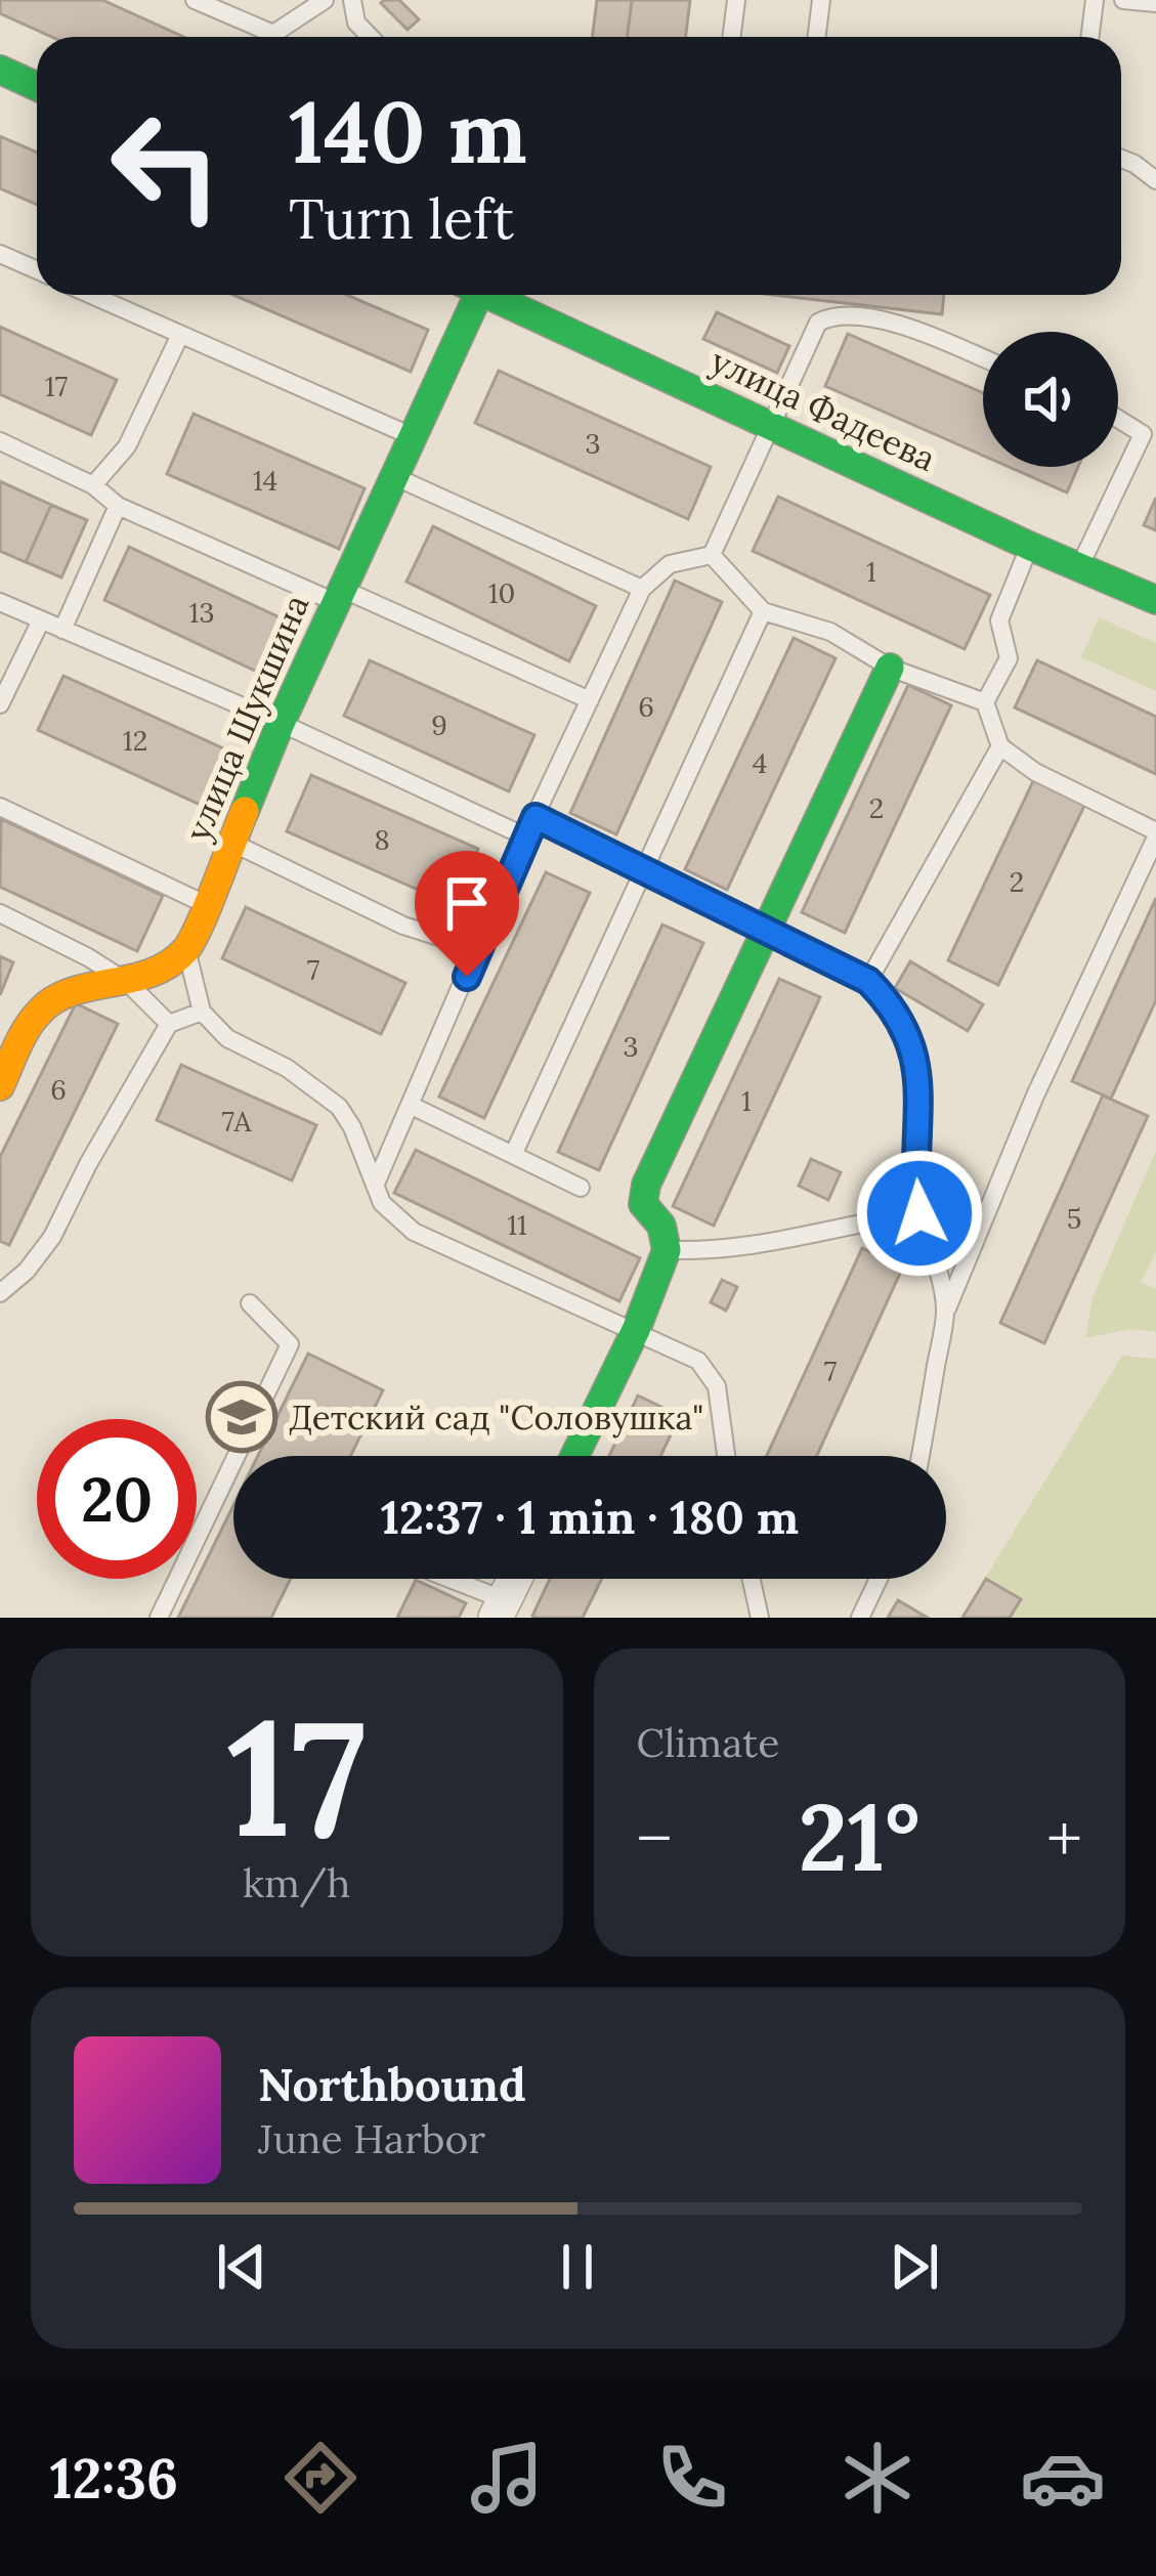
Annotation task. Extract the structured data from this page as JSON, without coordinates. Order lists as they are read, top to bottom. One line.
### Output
{"streets":{"street":["улица Фадеева","улица Шукшина"]},"places":{"school or university":["Детский сад \"Соловушка\""]},"house_numbers":["17","3","14","1","10","13","6","9","12","4","2","8","2","7","3","6","1","7А","5","11","7"],"page":{"turn":["140 m","Turn left"],"limit":"20","trip":"12:37 · 1 min · 180 m","tile":[["17","km/h"],"Climate"],"heat":["−","21°","+"],"song":["Northbound","June Harbor"],"tabs":"12:36"}}
